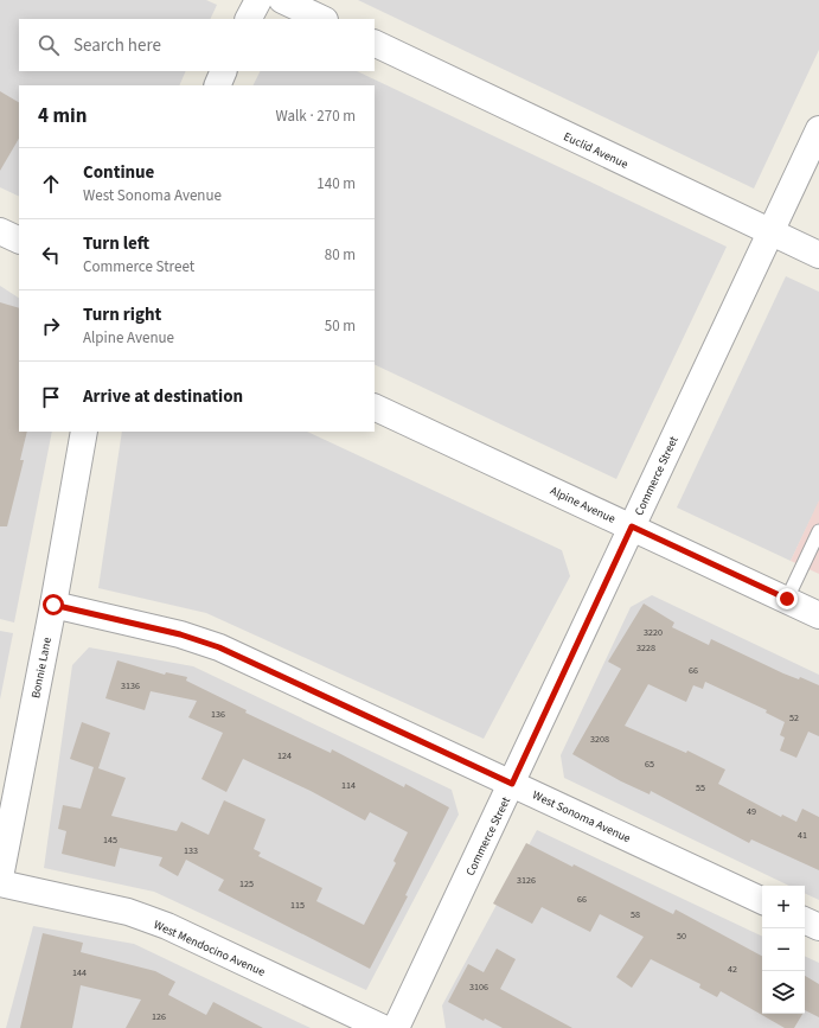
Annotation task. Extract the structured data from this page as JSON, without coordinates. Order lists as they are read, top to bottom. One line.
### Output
{"streets":{"street":["Euclid Avenue","Commerce Street","Alpine Avenue","Bonnie Lane","West Sonoma Avenue","West Mendocino Avenue"]},"crossings":[["Euclid Avenue","Commerce Street"],["Commerce Street","Alpine Avenue"],["Commerce Street","West Sonoma Avenue"],["Bonnie Lane","West Sonoma Avenue"]],"house_numbers":["3220","3228","66","3136","136","52","3208","124","65","114","55","49","41","145","133","3126","125","66","115","58","50","42","144","3106","126"],"page":{"search":"Search here","heading":["4 min","Walk · 270 m"],"list":[["Continue","West Sonoma Avenue","140 m"],["Turn left","Commerce Street","80 m"],["Turn right","Alpine Avenue","50 m"],"Arrive at destination"],"map_buttons":["+","−"]}}
